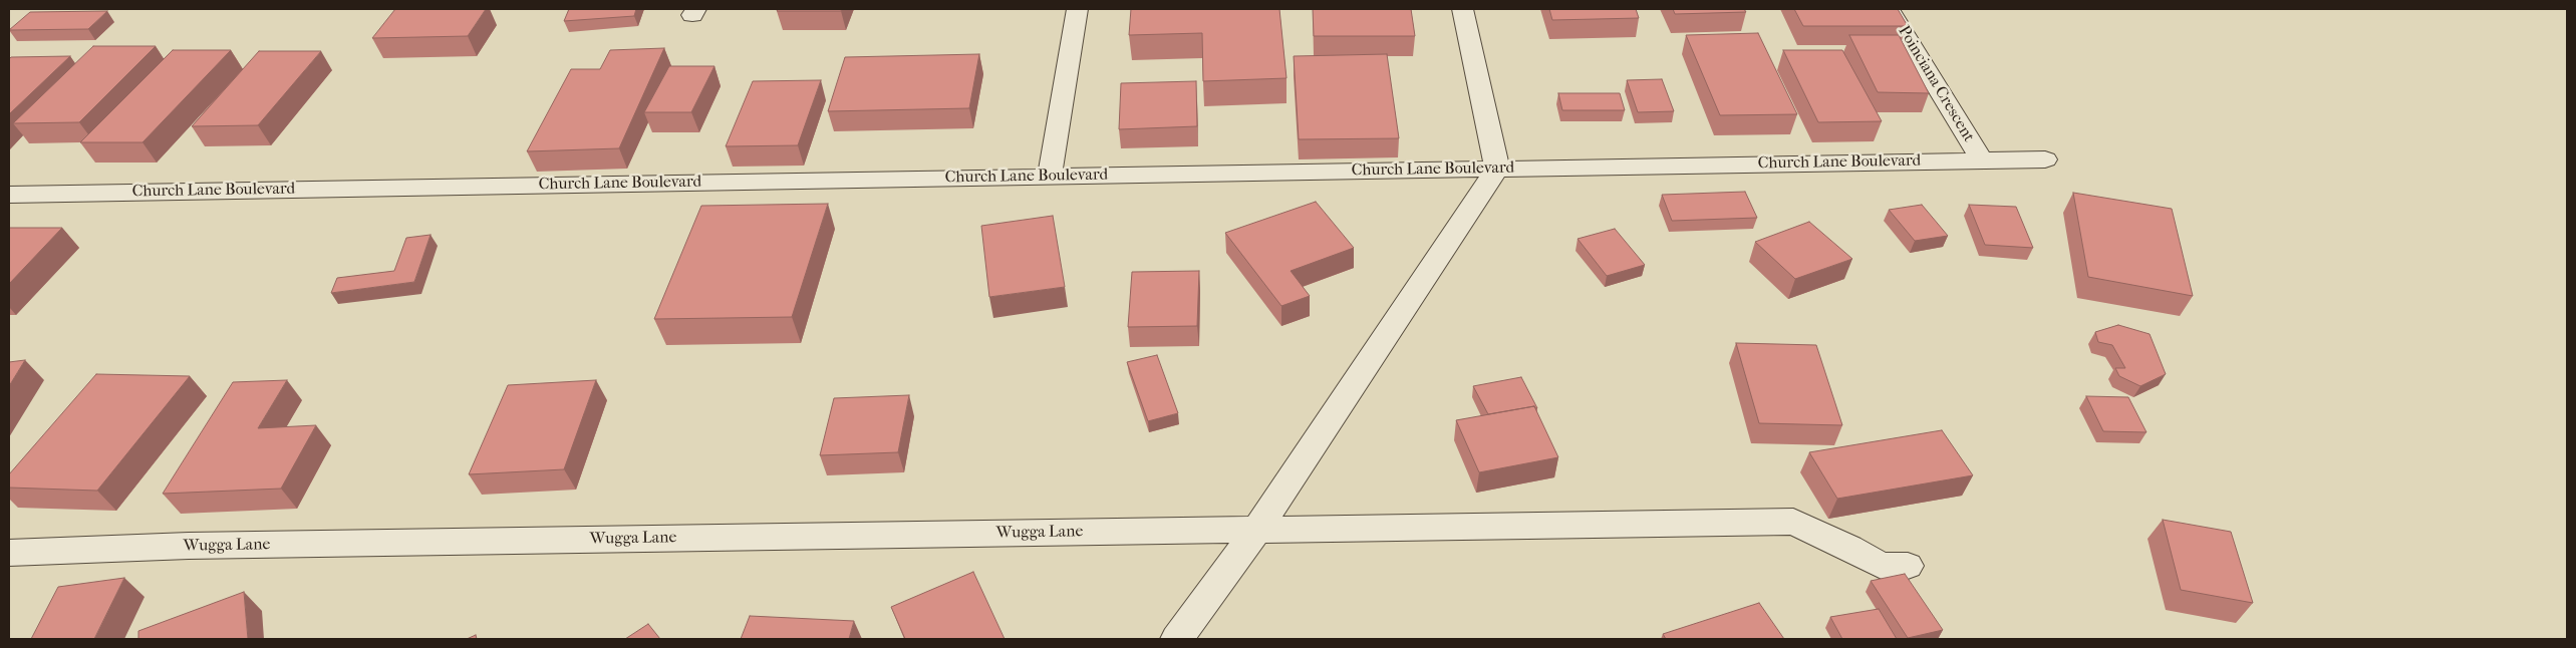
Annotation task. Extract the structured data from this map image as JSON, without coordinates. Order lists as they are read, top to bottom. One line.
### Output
{"streets":{"street":["Poinciana Crescent","Church Lane Boulevard","Wugga Lane"]},"crossings":[["Poinciana Crescent","Church Lane Boulevard"]]}
